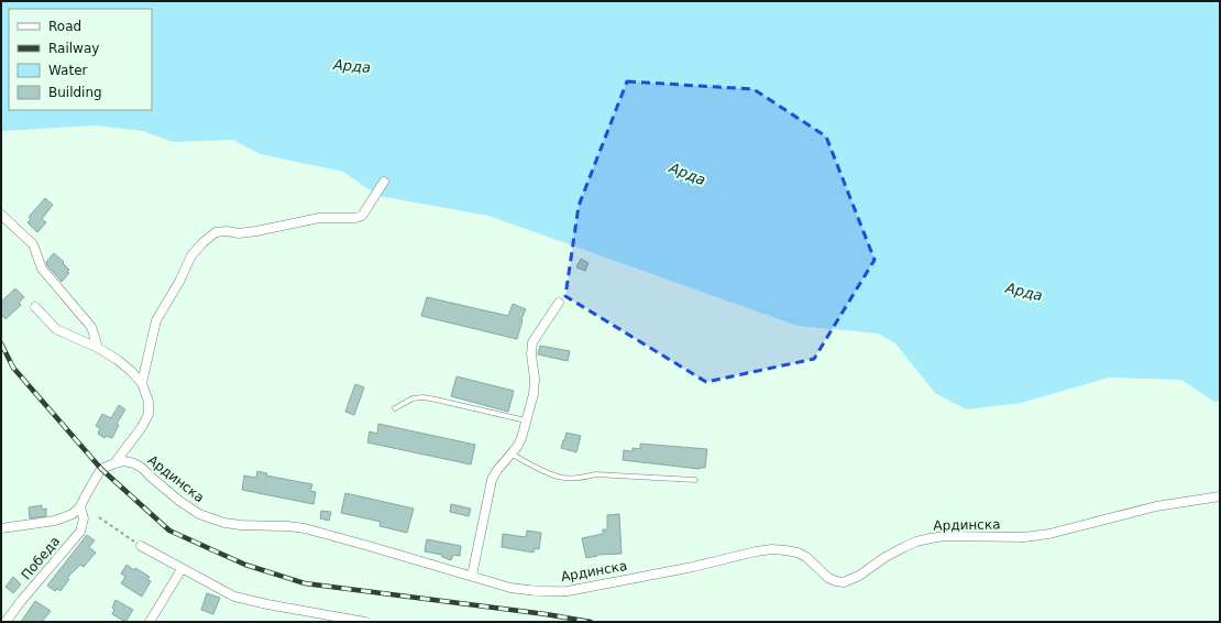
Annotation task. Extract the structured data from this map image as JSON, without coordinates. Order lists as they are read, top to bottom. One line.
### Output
{"streets":{"street":["Ардинска","Победа"]},"water":["Арда"],"legend":["Road","Railway","Water","Building"]}
